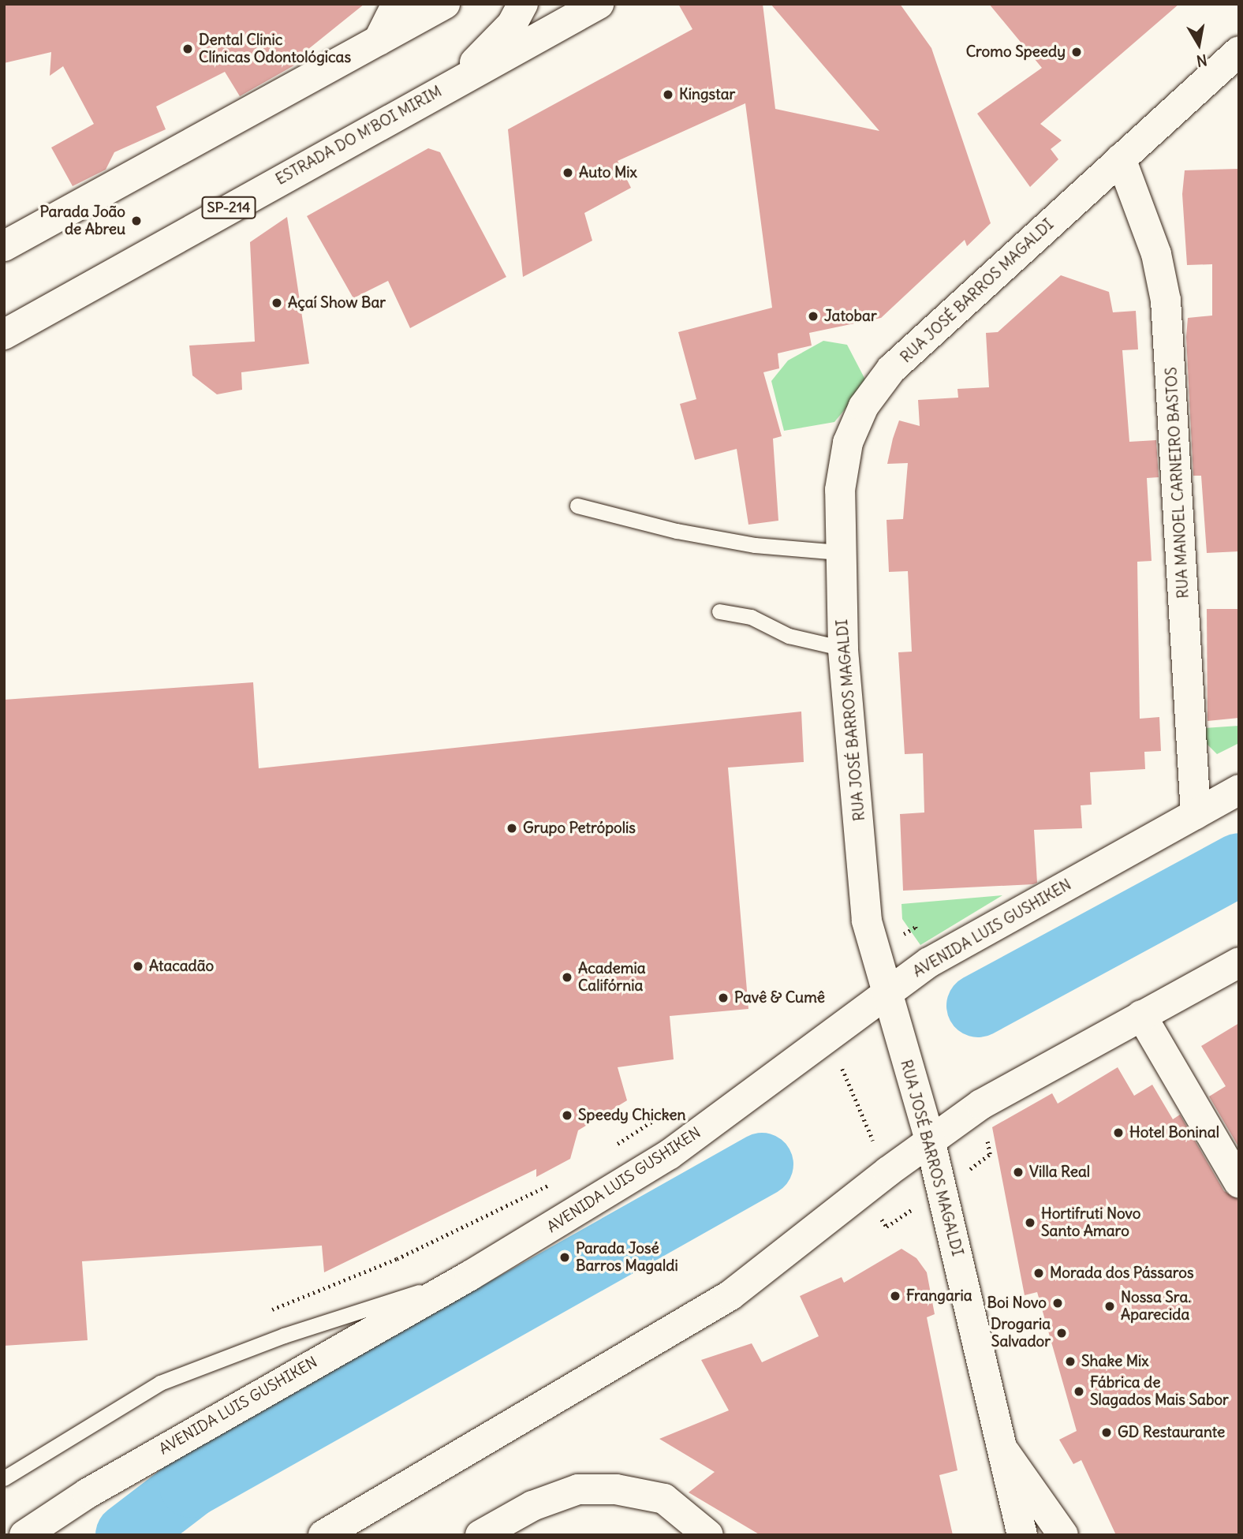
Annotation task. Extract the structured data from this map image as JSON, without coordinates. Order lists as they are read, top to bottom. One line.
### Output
{"streets":{"main road":["ESTRADA DO M'BOI MIRIM","SP-214","RUA JOSÉ BARROS MAGALDI","RUA MANOEL CARNEIRO BASTOS","AVENIDA LUIS GUSHIKEN"]},"crossings":[["RUA JOSÉ BARROS MAGALDI","RUA MANOEL CARNEIRO BASTOS"],["RUA JOSÉ BARROS MAGALDI","AVENIDA LUIS GUSHIKEN"],["RUA MANOEL CARNEIRO BASTOS","AVENIDA LUIS GUSHIKEN"]],"places":["Dental Clinic Clínicas Odontológicas","Cromo Speedy","Kingstar","Auto Mix","Parada João de Abreu","Açaí Show Bar","Jatobar","Grupo Petrópolis","Atacadão","Academia Califórnia","Pavê & Cumê","Speedy Chicken","Hotel Boninal","Villa Real","Hortifruti Novo Santo Amaro","Parada José Barros Magaldi","Morada dos Pássaros","Frangaria","Boi Novo","Nossa Sra. Aparecida","Drogaria Salvador","Shake Mix","Fábrica de Slagados Mais Sabor","GD Restaurante"],"north":"bottom"}
